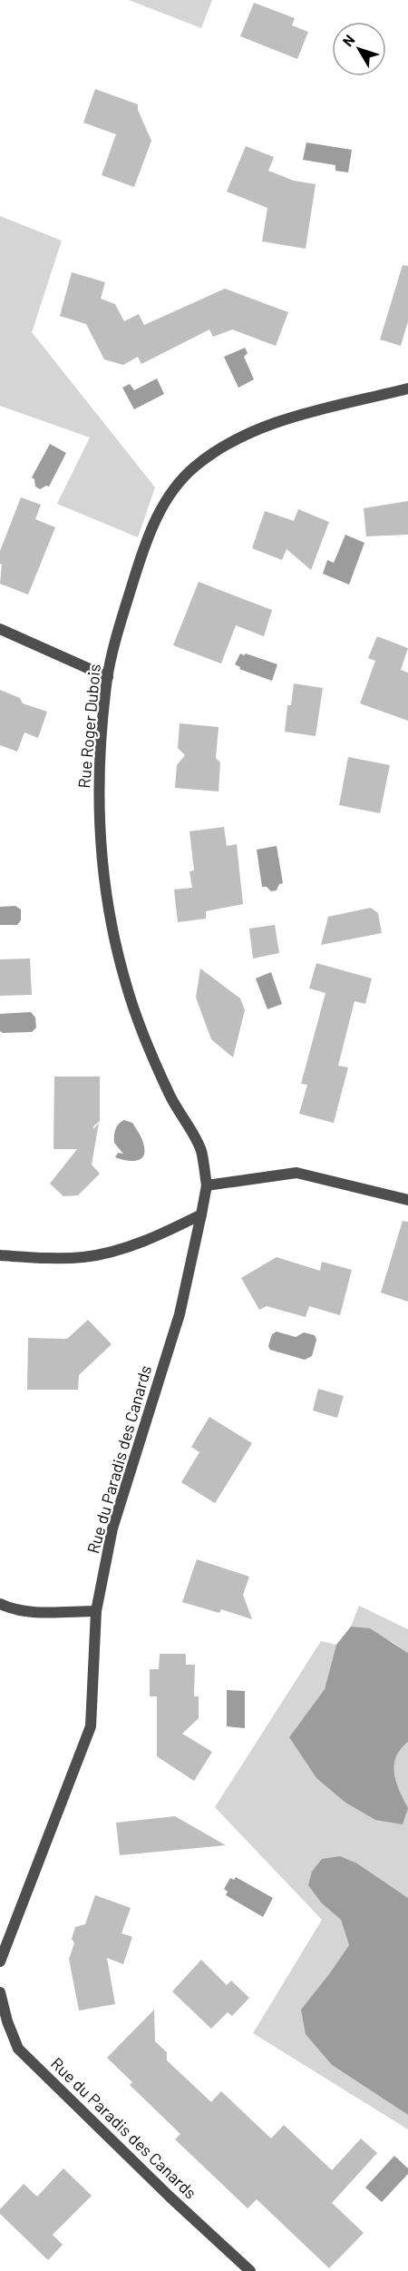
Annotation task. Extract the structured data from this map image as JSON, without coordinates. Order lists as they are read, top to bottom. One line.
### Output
{"streets":{"street":["Rue Roger Dubois","Rue du Paradis des Canards"]},"crossings":[["Rue Roger Dubois","Rue du Paradis des Canards"]],"north":"top left"}
